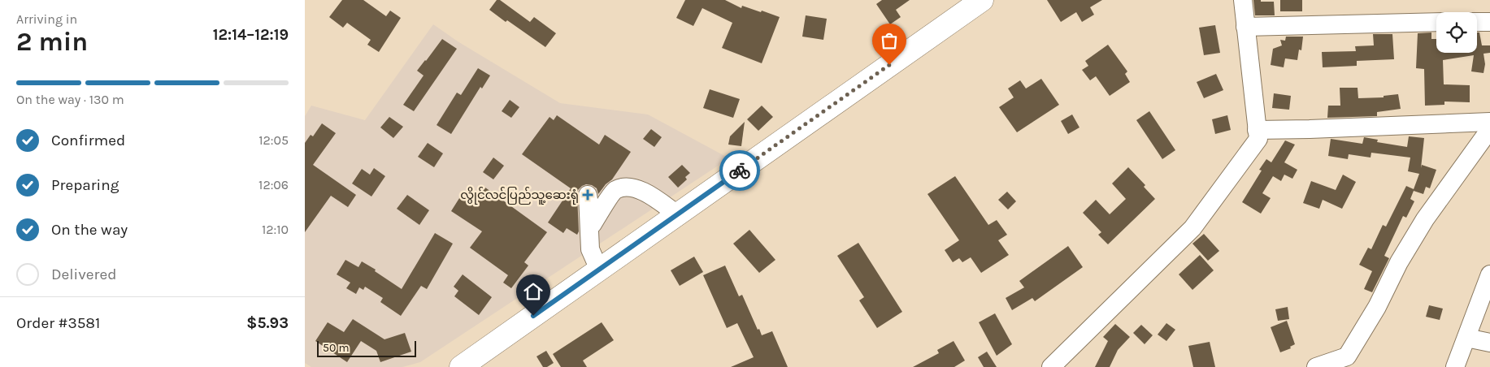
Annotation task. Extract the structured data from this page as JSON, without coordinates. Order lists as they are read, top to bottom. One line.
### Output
{"places":{"health":["လွိုင်လင်ပြည်သူ့ဆေးရုံ"]},"scale_bar":"50 m","page":{"heading":["2 min","Arriving in","12:14–12:19"],"panel":["Order #3581","$5.93"],"bar":"On the way · 130 m","list":[["Confirmed","12:05"],["Preparing","12:06"],["On the way","12:10"],"Delivered"],"scale":"50 m"}}
